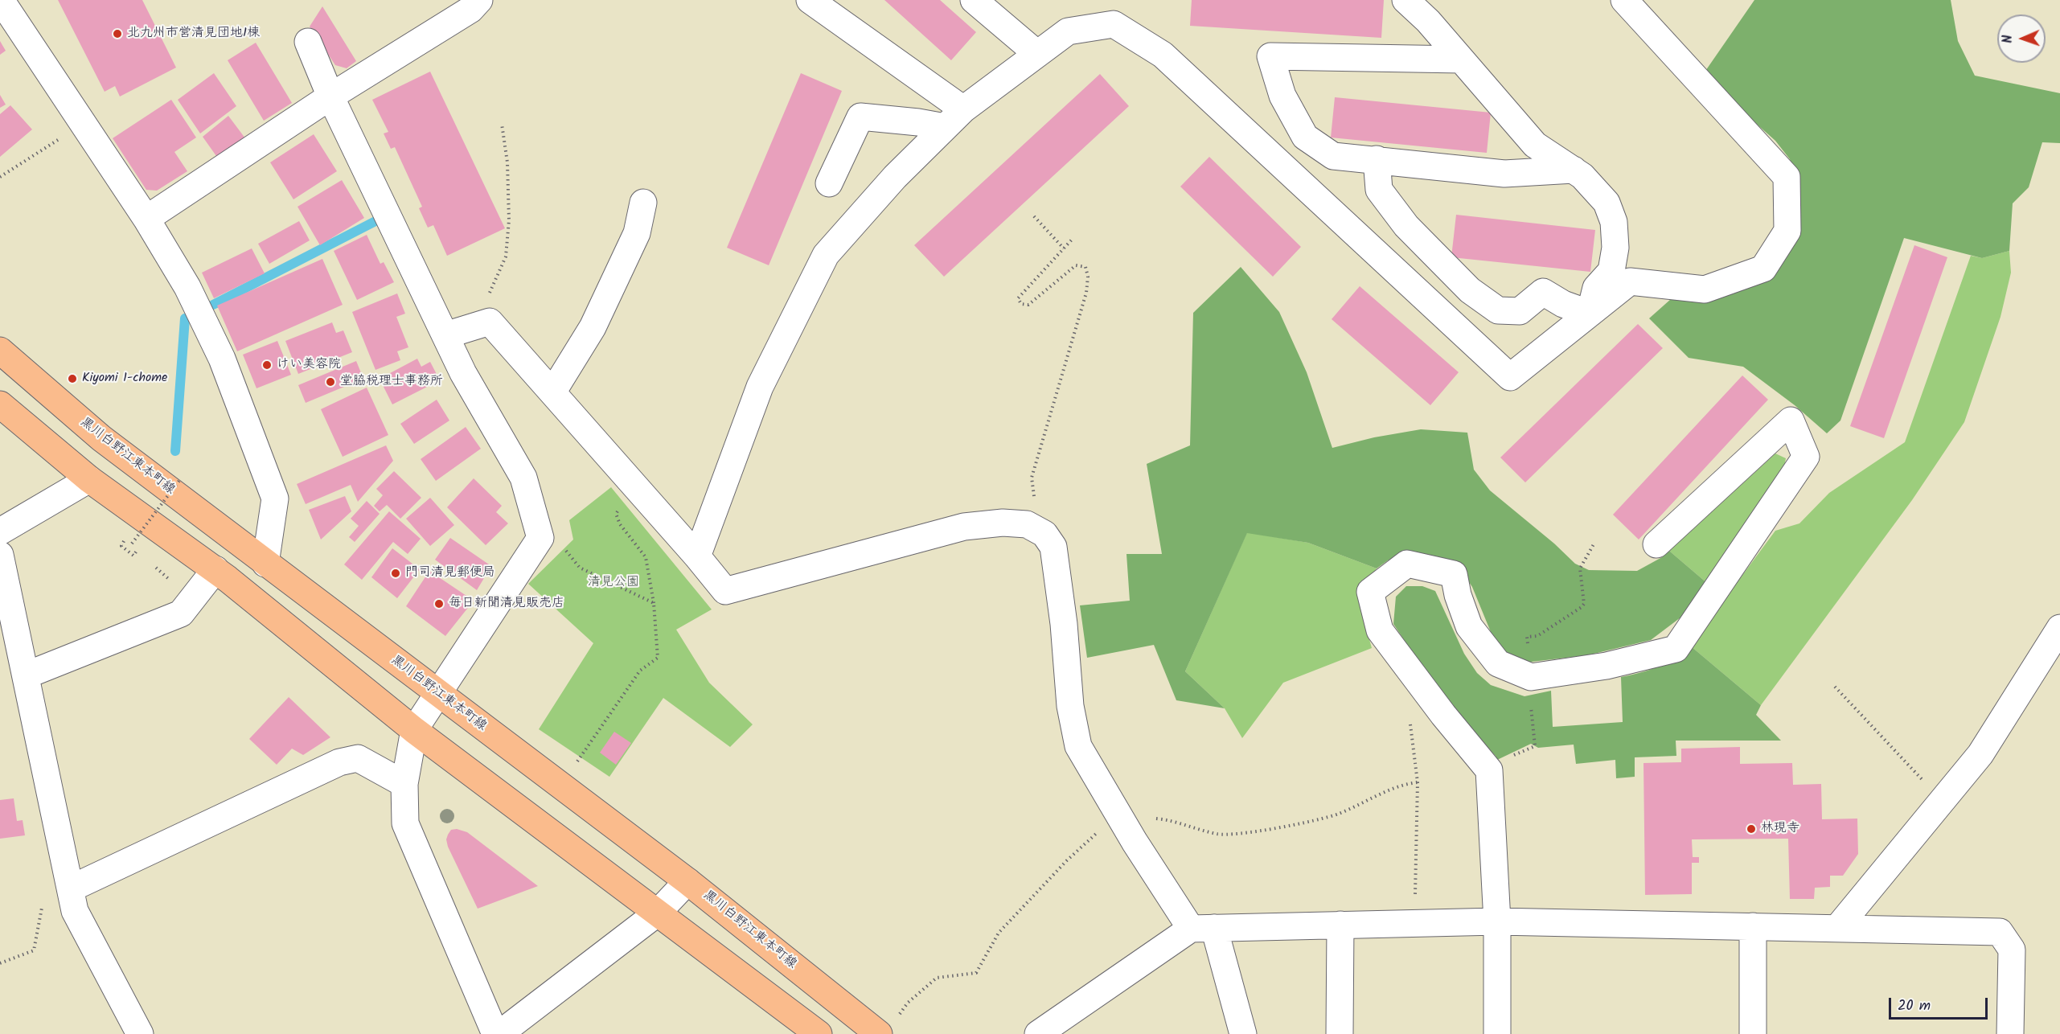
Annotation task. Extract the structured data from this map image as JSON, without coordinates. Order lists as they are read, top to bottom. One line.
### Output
{"streets":{"main road":["黒川白野江東本町線"]},"parks":["清見公園"],"places":["北九州市営清見団地1棟","けい美容院","Kiyomi 1-chome","堂脇税理士事務所","門司清見郵便局","毎日新聞清見販売店","林現寺"],"scale_bar":"20 m","north":"left"}
